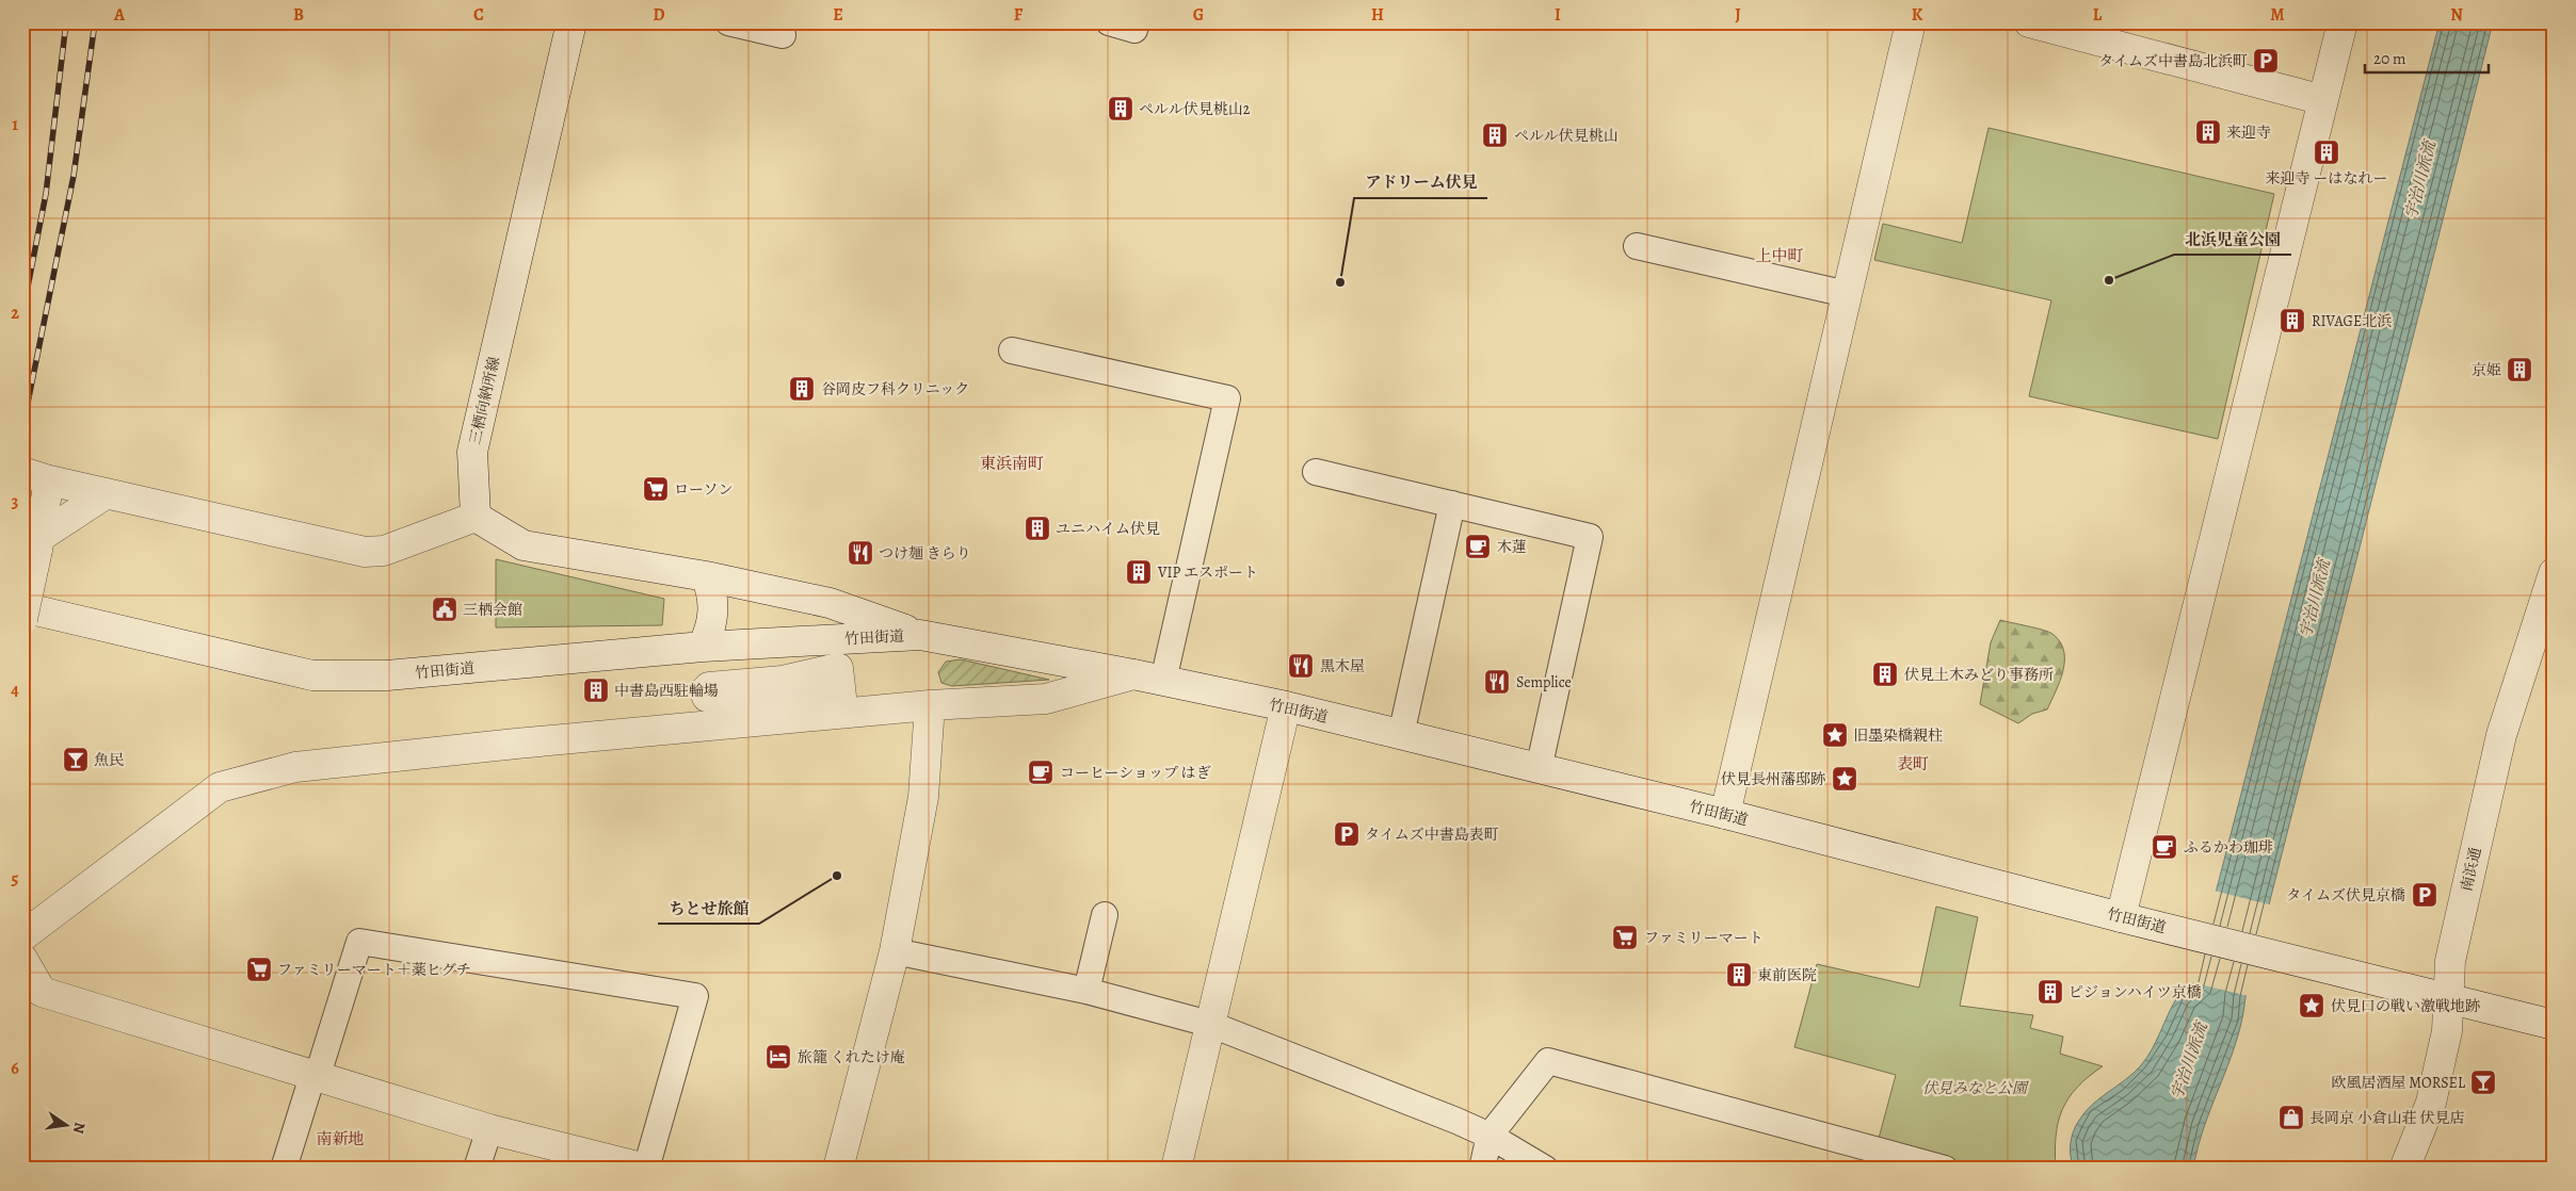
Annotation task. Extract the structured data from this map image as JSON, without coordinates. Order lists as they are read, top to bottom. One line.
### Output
{"streets":{"street":["三栖向納所線","竹田街道","南浜通"]},"crossings":[["竹田街道","南浜通"]],"districts":["上中町","東浜南町","表町","南新地"],"water":["宇治川派流"],"parks":["伏見みなと公園"],"places":{"parking":["タイムズ中書島北浜町","タイムズ中書島表町","タイムズ伏見京橋"],"building":["ペルル伏見桃山2","来迎寺","ペルル伏見桃山","来迎寺 ーはなれー","RIVAGE北浜","京姫","谷岡皮フ科クリニック","ユニハイム伏見","VIP エスポート","伏見土木みどり事務所","中書島西駐輪場","東前医院","ピジョンハイツ京橋"],"other":["北浜児童公園","アドリーム伏見","ちとせ旅館"],"supermarket":["ローソン","ファミリーマート","ファミリーマート＋薬ヒグチ"],"cafe":["木蓮","コーヒーショップ はぎ","ふるかわ珈琲"],"restaurant":["つけ麺 きらり","黒木屋","Semplice"],"public building":["三栖会館"],"place":["旧墨染橋親柱","伏見長州藩邸跡","伏見口の戦い激戦地跡"],"bar":["魚民","欧風居酒屋 MORSEL"],"hotel":["旅籠 くれたけ庵"],"shop":["長岡京 小倉山荘 伏見店"]},"scale_bar":"20 m","north":"right","grid":{"columns":["A","B","C","D","E","F","G","H","I","J","K","L","M","N"],"rows":["1","2","3","4","5","6"]}}
